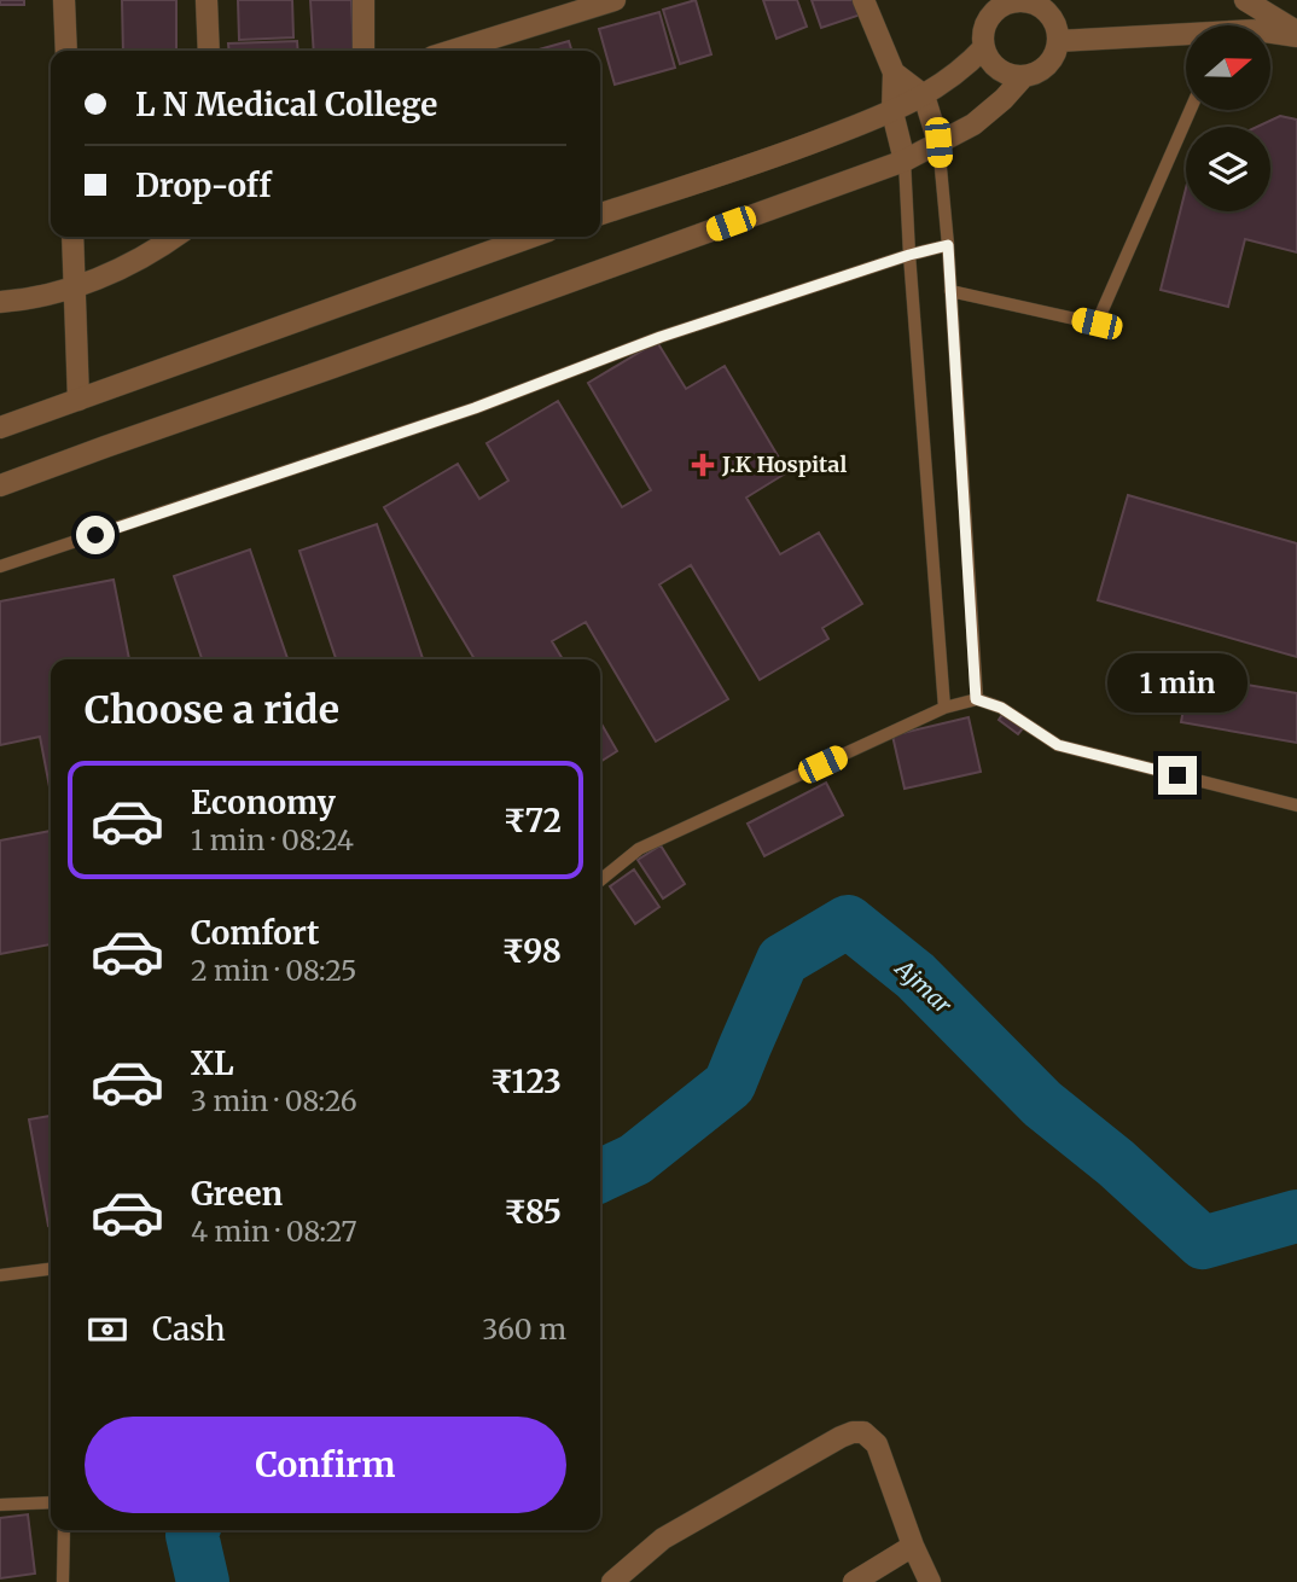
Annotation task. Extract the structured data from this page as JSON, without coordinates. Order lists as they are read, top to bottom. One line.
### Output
{"water":["Ajmar"],"places":{"health":["J.K Hospital"]},"north":"right","page":{"banner":["L N Medical College","Drop-off"],"bubble":"1 min","heading":"Choose a ride","list":[{"name":"Economy","note":"1 min · 08:24","value":"₹72"},{"name":"Comfort","note":"2 min · 08:25","value":"₹98"},{"name":"XL","note":"3 min · 08:26","value":"₹123"},{"name":"Green","note":"4 min · 08:27","value":"₹85"}],"pay":["Cash","360 m"],"buttons":"Confirm"}}
